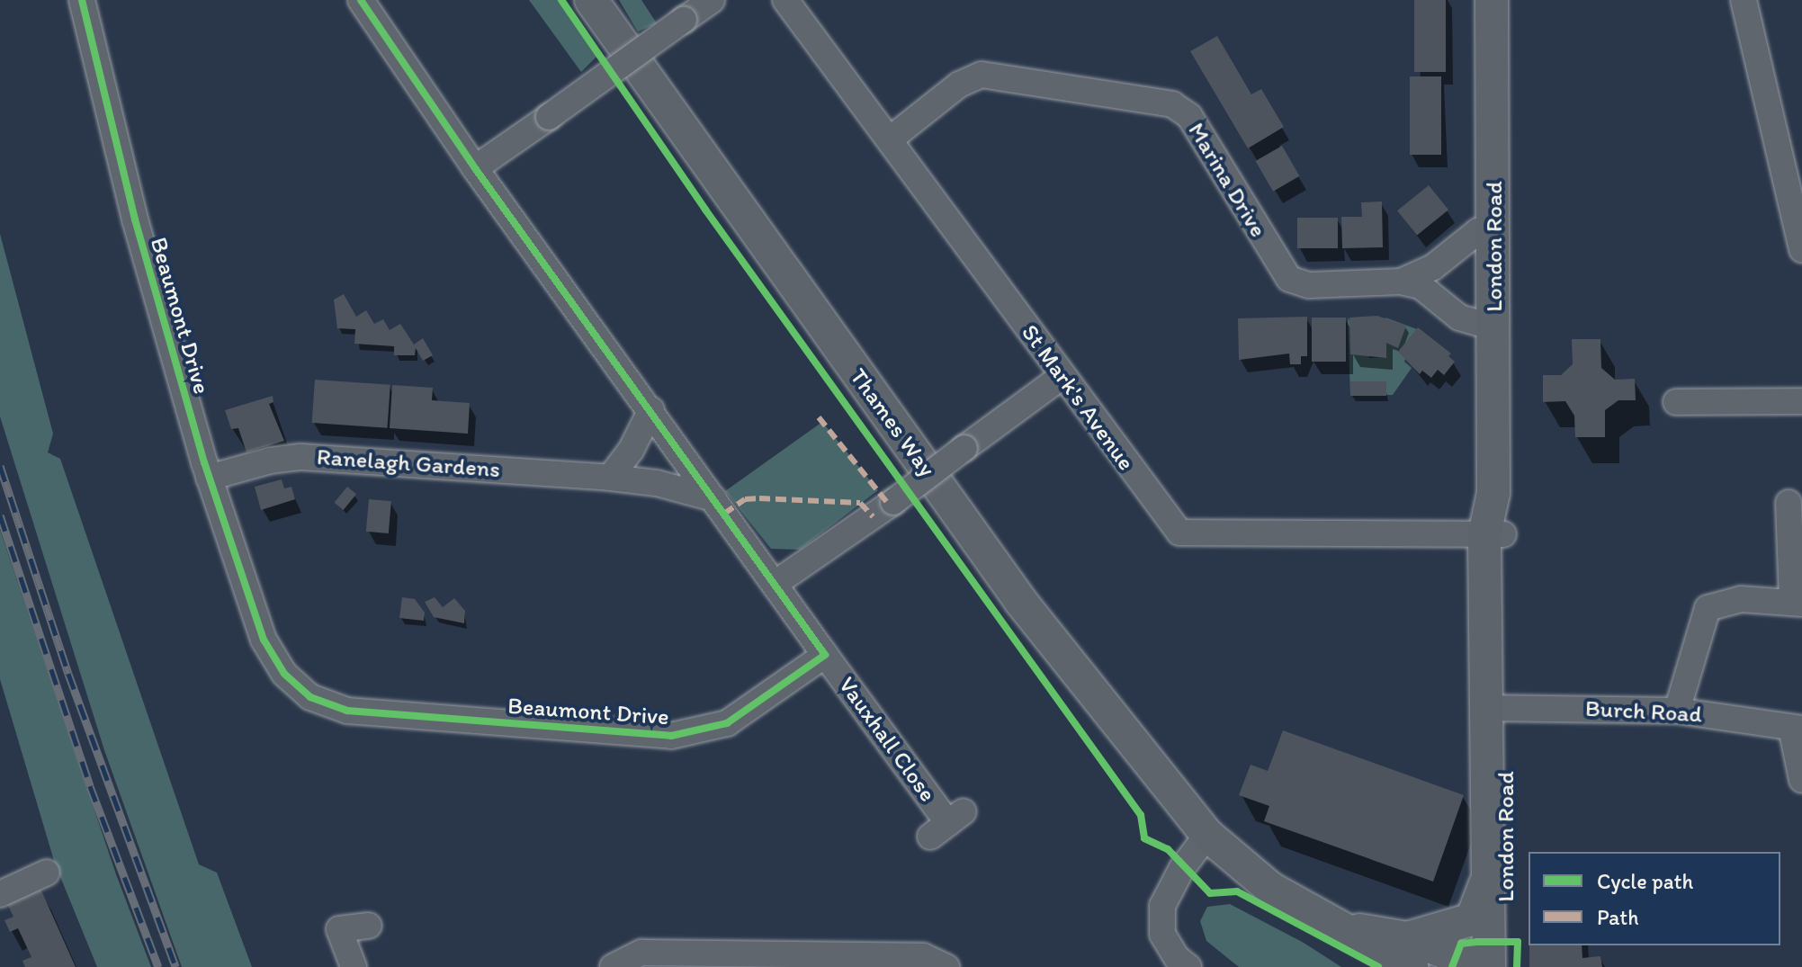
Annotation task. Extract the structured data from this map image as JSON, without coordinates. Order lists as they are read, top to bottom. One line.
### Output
{"streets":{"main road":["London Road","Thames Way"],"street":["Marina Drive","Beaumont Drive","St Mark's Avenue","Ranelagh Gardens","Burch Road","Vauxhall Close"]},"crossings":[["Marina Drive","London Road"],["Marina Drive","St Mark's Avenue"],["London Road","St Mark's Avenue"],["London Road","Thames Way"],["London Road","Burch Road"],["Beaumont Drive","Ranelagh Gardens"],["Beaumont Drive","Vauxhall Close"]],"legend":["Cycle path","Path"]}
